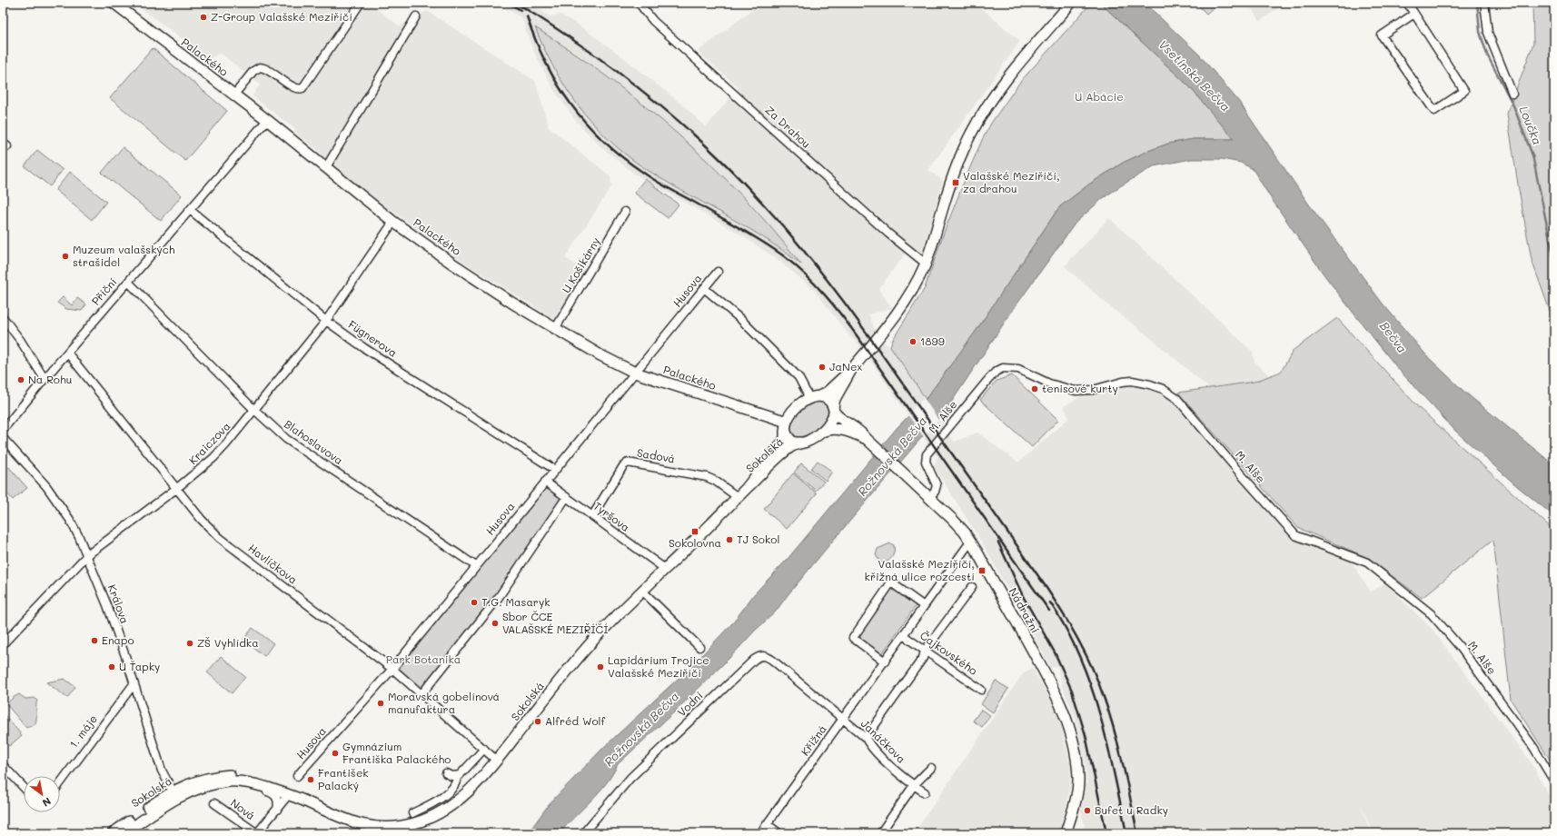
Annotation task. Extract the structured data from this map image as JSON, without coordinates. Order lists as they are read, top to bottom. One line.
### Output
{"streets":{"street":["Palackého","Za Drahou","U Košikárny","Husova","Příční","Fügnerova","M. Alše","Blahoslavova","Kraiczova","Sokolská","Sadová","Tyršova","Havlíčkova","Králova","Nádražní","Čajkovského","Vodní","1. máje","Křižná","Janáčkova","Nová"]},"crossings":[["Palackého","U Košikárny"],["Palackého","Husova"],["Palackého","Příční"],["Palackého","Kraiczova"],["Palackého","Sokolská"],["Palackého","Nádražní"],["Za Drahou","Sokolská"],["Husova","Fügnerova"],["Husova","Blahoslavova"],["Husova","Tyršova"],["Husova","Havlíčkova"],["Příční","Fügnerova"],["Příční","Blahoslavova"],["Příční","Havlíčkova"],["Fügnerova","Kraiczova"],["M. Alše","Nádražní"],["Blahoslavova","Kraiczova"],["Kraiczova","Havlíčkova"],["Kraiczova","Králova"],["Sokolská","Sadová"],["Sokolská","Tyršova"],["Sokolská","Havlíčkova"],["Sokolská","Králova"],["Sokolská","Nádražní"],["Sadová","Tyršova"],["Králova","1. máje"],["Nádražní","Křižná"],["Čajkovského","Křižná"],["Vodní","Křižná"],["Vodní","Janáčkova"],["Křižná","Janáčkova"]],"water":["Vsetínská Bečva","Loučka","Bečva","Rožnovská Bečva"],"parks":["U Abácie","Park Botanika"],"places":{"other":["Z-Group Valašské Meziříčí","Muzeum valašských strašidel","1899","JaNex","Na Rohu","tenisové kurty","TJ Sokol","T.G. Masaryk","Sbor ČCE VALAŠSKÉ MEZIŘÍČÍ","Enapo","ZŠ Vyhlídka","U Ťapky","Lapidárium Trojice Valašské Meziříčí","Moravská gobelínová manufaktura","Alfréd Wolf","Gymnázium Františka Palackého","František Palacký","Bufet u Radky"],"transit":["Valašské Meziříčí, za drahou","Sokolovna","Valašské Meziříčí, křižná ulice rozcestí"]},"north":"bottom right"}
